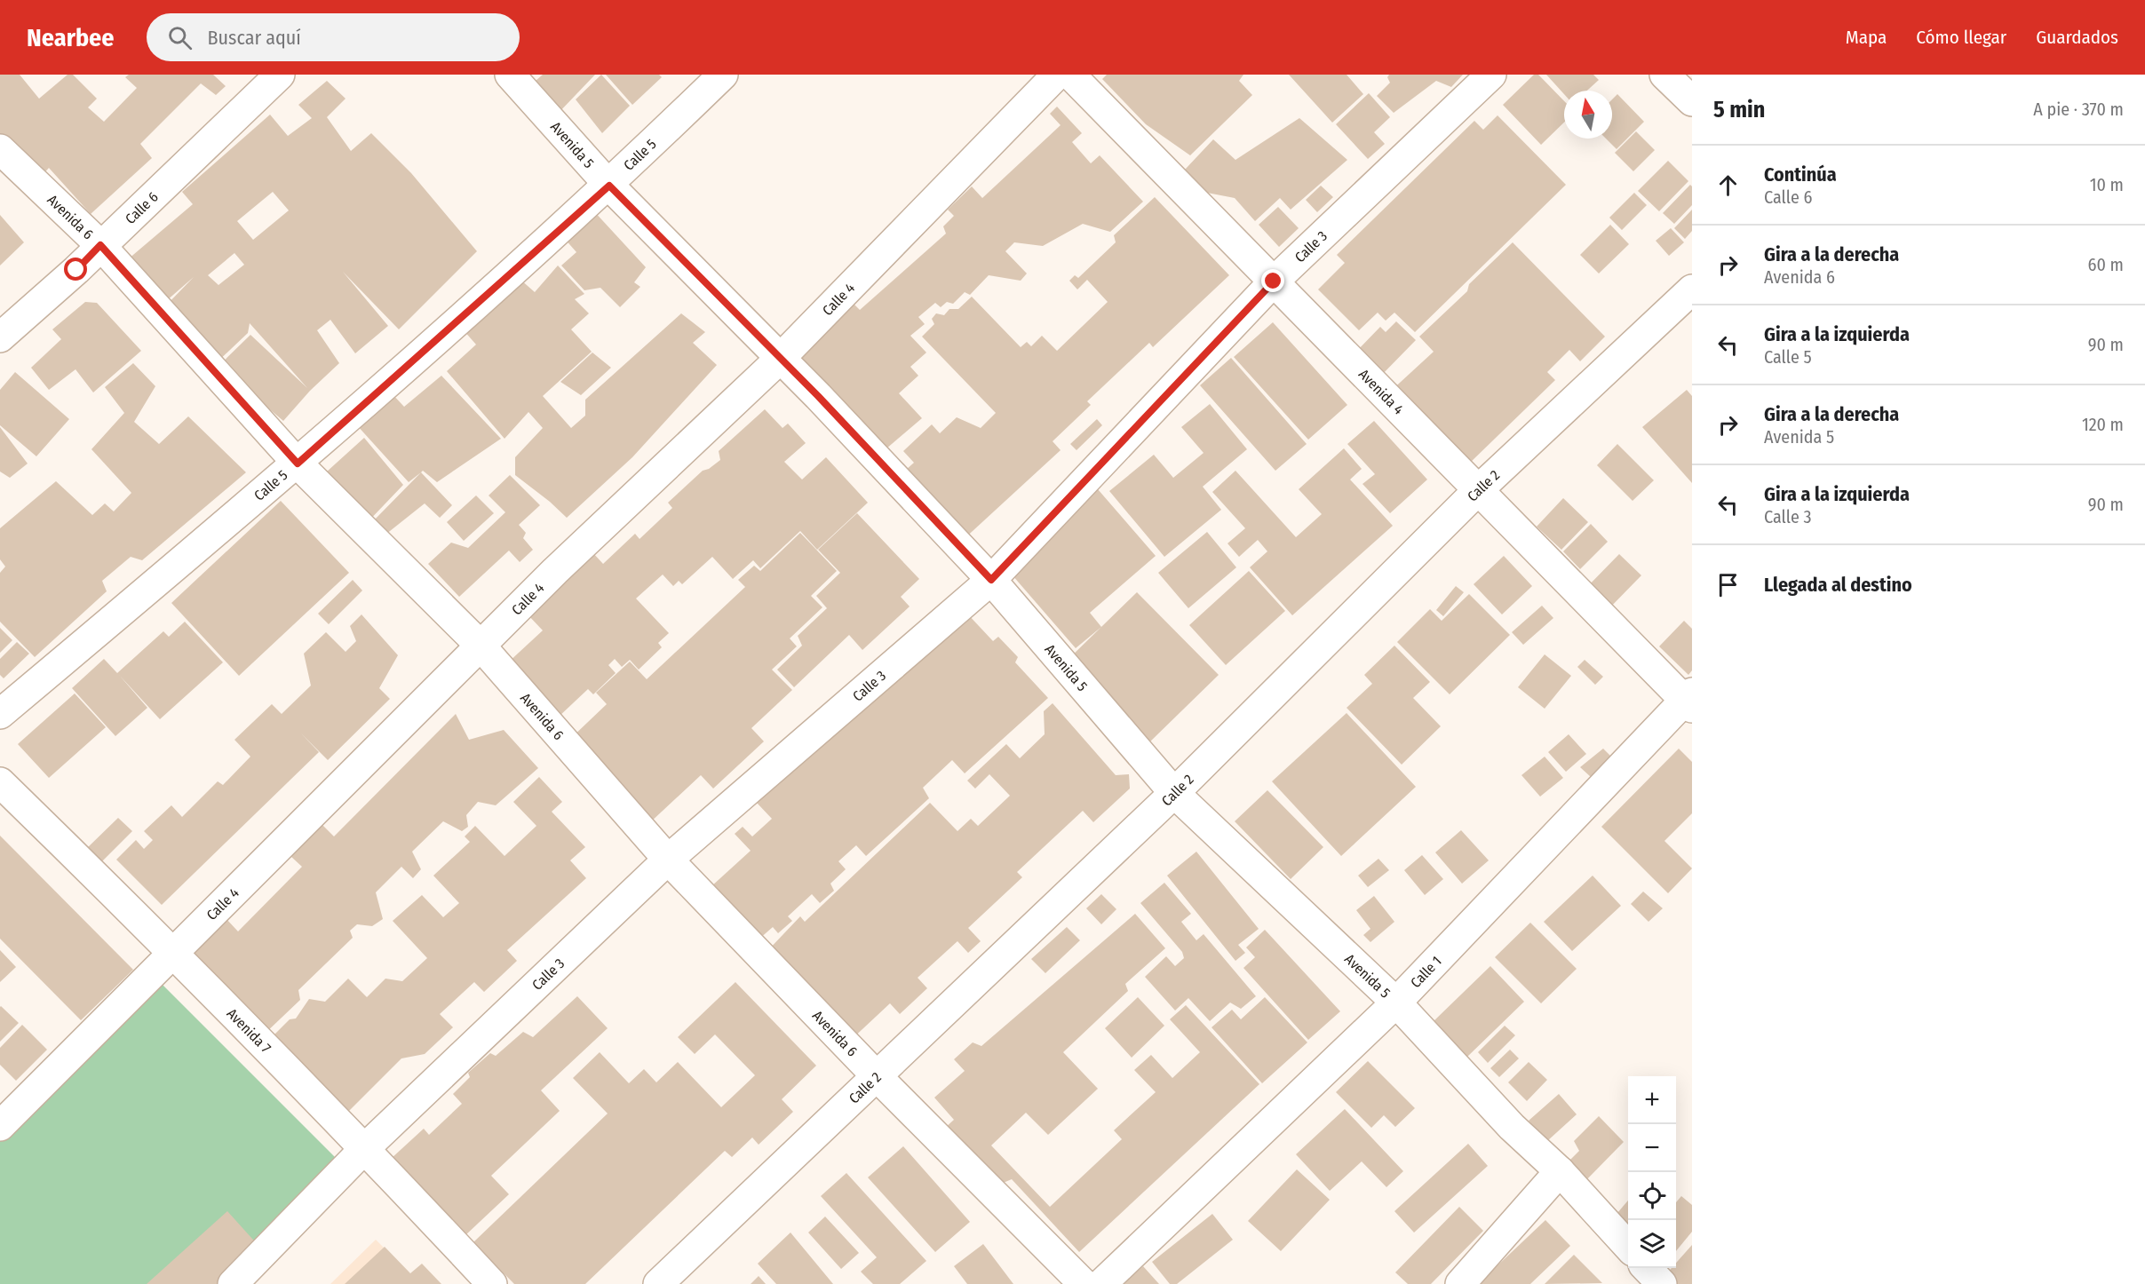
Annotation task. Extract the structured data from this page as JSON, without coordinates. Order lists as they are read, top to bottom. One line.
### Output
{"streets":{"street":["Avenida 5","Calle 5","Calle 6","Avenida 6","Calle 3","Calle 4","Avenida 4","Calle 2","Calle 1","Avenida 7"]},"crossings":[["Avenida 5","Calle 5"],["Avenida 5","Calle 3"],["Avenida 5","Calle 4"],["Avenida 5","Calle 2"],["Avenida 5","Calle 1"],["Calle 5","Avenida 6"],["Calle 6","Avenida 6"],["Avenida 6","Calle 3"],["Avenida 6","Calle 4"],["Avenida 6","Calle 2"],["Calle 3","Avenida 4"],["Calle 3","Avenida 7"],["Calle 4","Avenida 7"],["Avenida 4","Calle 2"],["Avenida 4","Calle 1"]],"north":"top","page":{"header":"Nearbee","search":"Buscar aquí","nav":["Mapa","Cómo llegar","Guardados"],"heading":["5 min","A pie · 370 m"],"list":[["Continúa","Calle 6","10 m"],["Gira a la derecha","Avenida 6","60 m"],["Gira a la izquierda","Calle 5","90 m"],["Gira a la derecha","Avenida 5","120 m"],["Gira a la izquierda","Calle 3","90 m"],"Llegada al destino"],"map_buttons":["+","−"]}}
